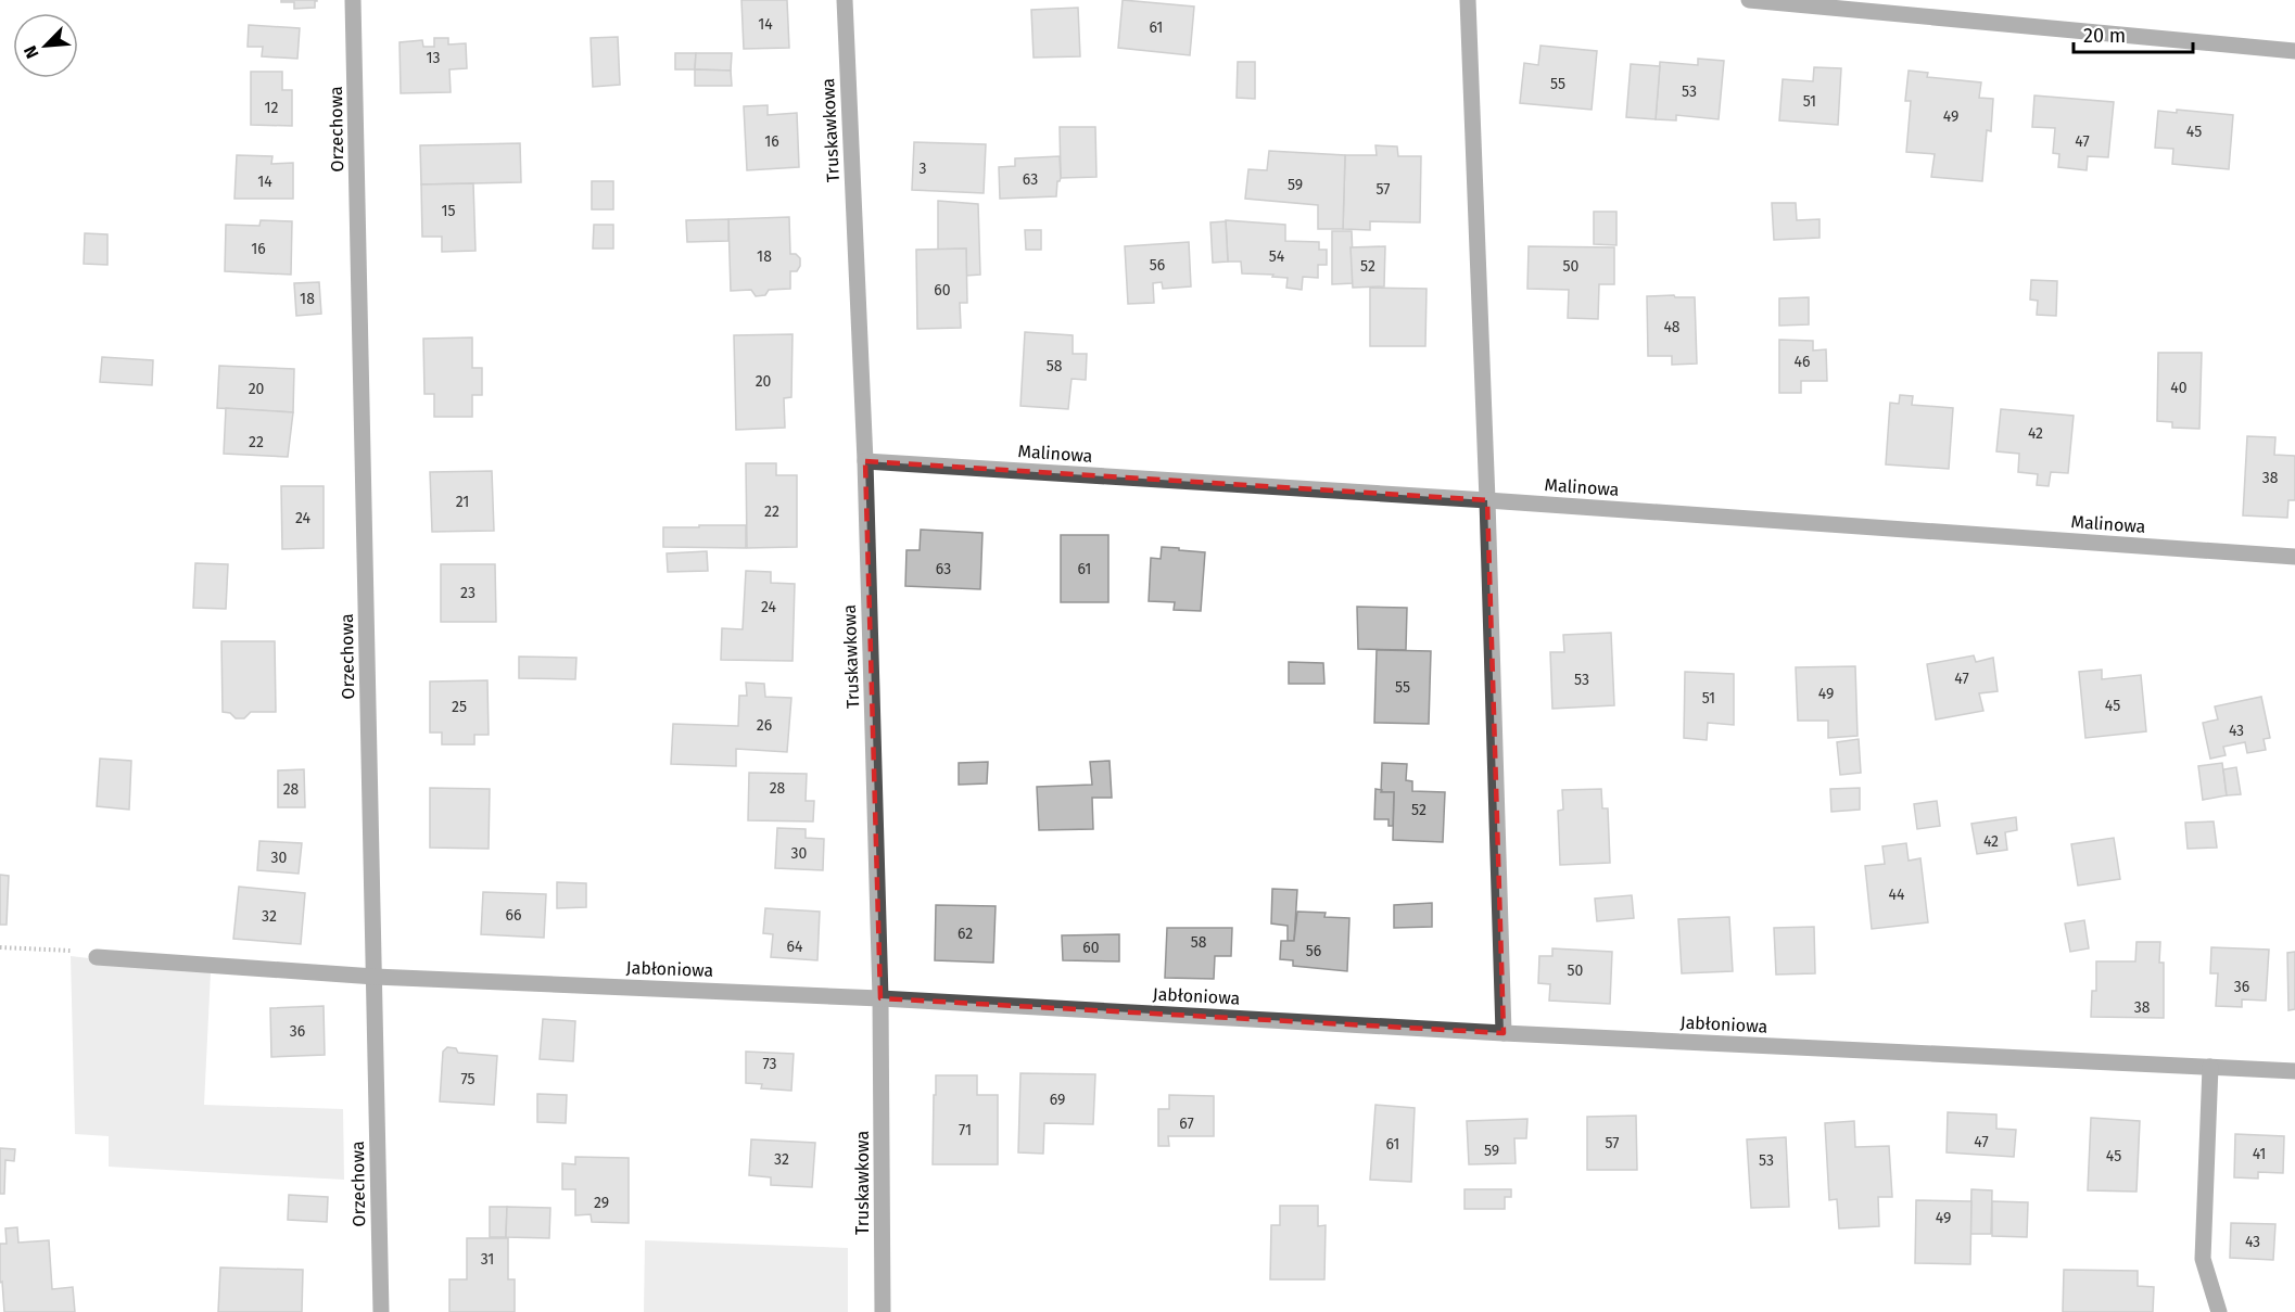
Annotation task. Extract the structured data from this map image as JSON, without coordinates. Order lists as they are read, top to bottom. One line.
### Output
{"streets":{"street":["Orzechowa","Truskawkowa","Malinowa","Jabłoniowa"]},"crossings":[["Orzechowa","Jabłoniowa"],["Truskawkowa","Malinowa"],["Truskawkowa","Jabłoniowa"]],"house_numbers":["14","61","13","55","53","51","12","49","45","16","47","3","63","14","59","57","15","16","18","54","56","52","50","60","18","48","46","58","20","40","20","42","22","38","21","22","24","63","61","23","24","47","53","55","49","51","45","25","26","43","28","28","52","42","30","30","44","66","32","62","58","64","60","56","50","36","38","36","73","75","69","67","71","47","57","61","59","41","45","32","53","29","49","43","31"],"scale_bar":"20 m","north":"bottom left"}
